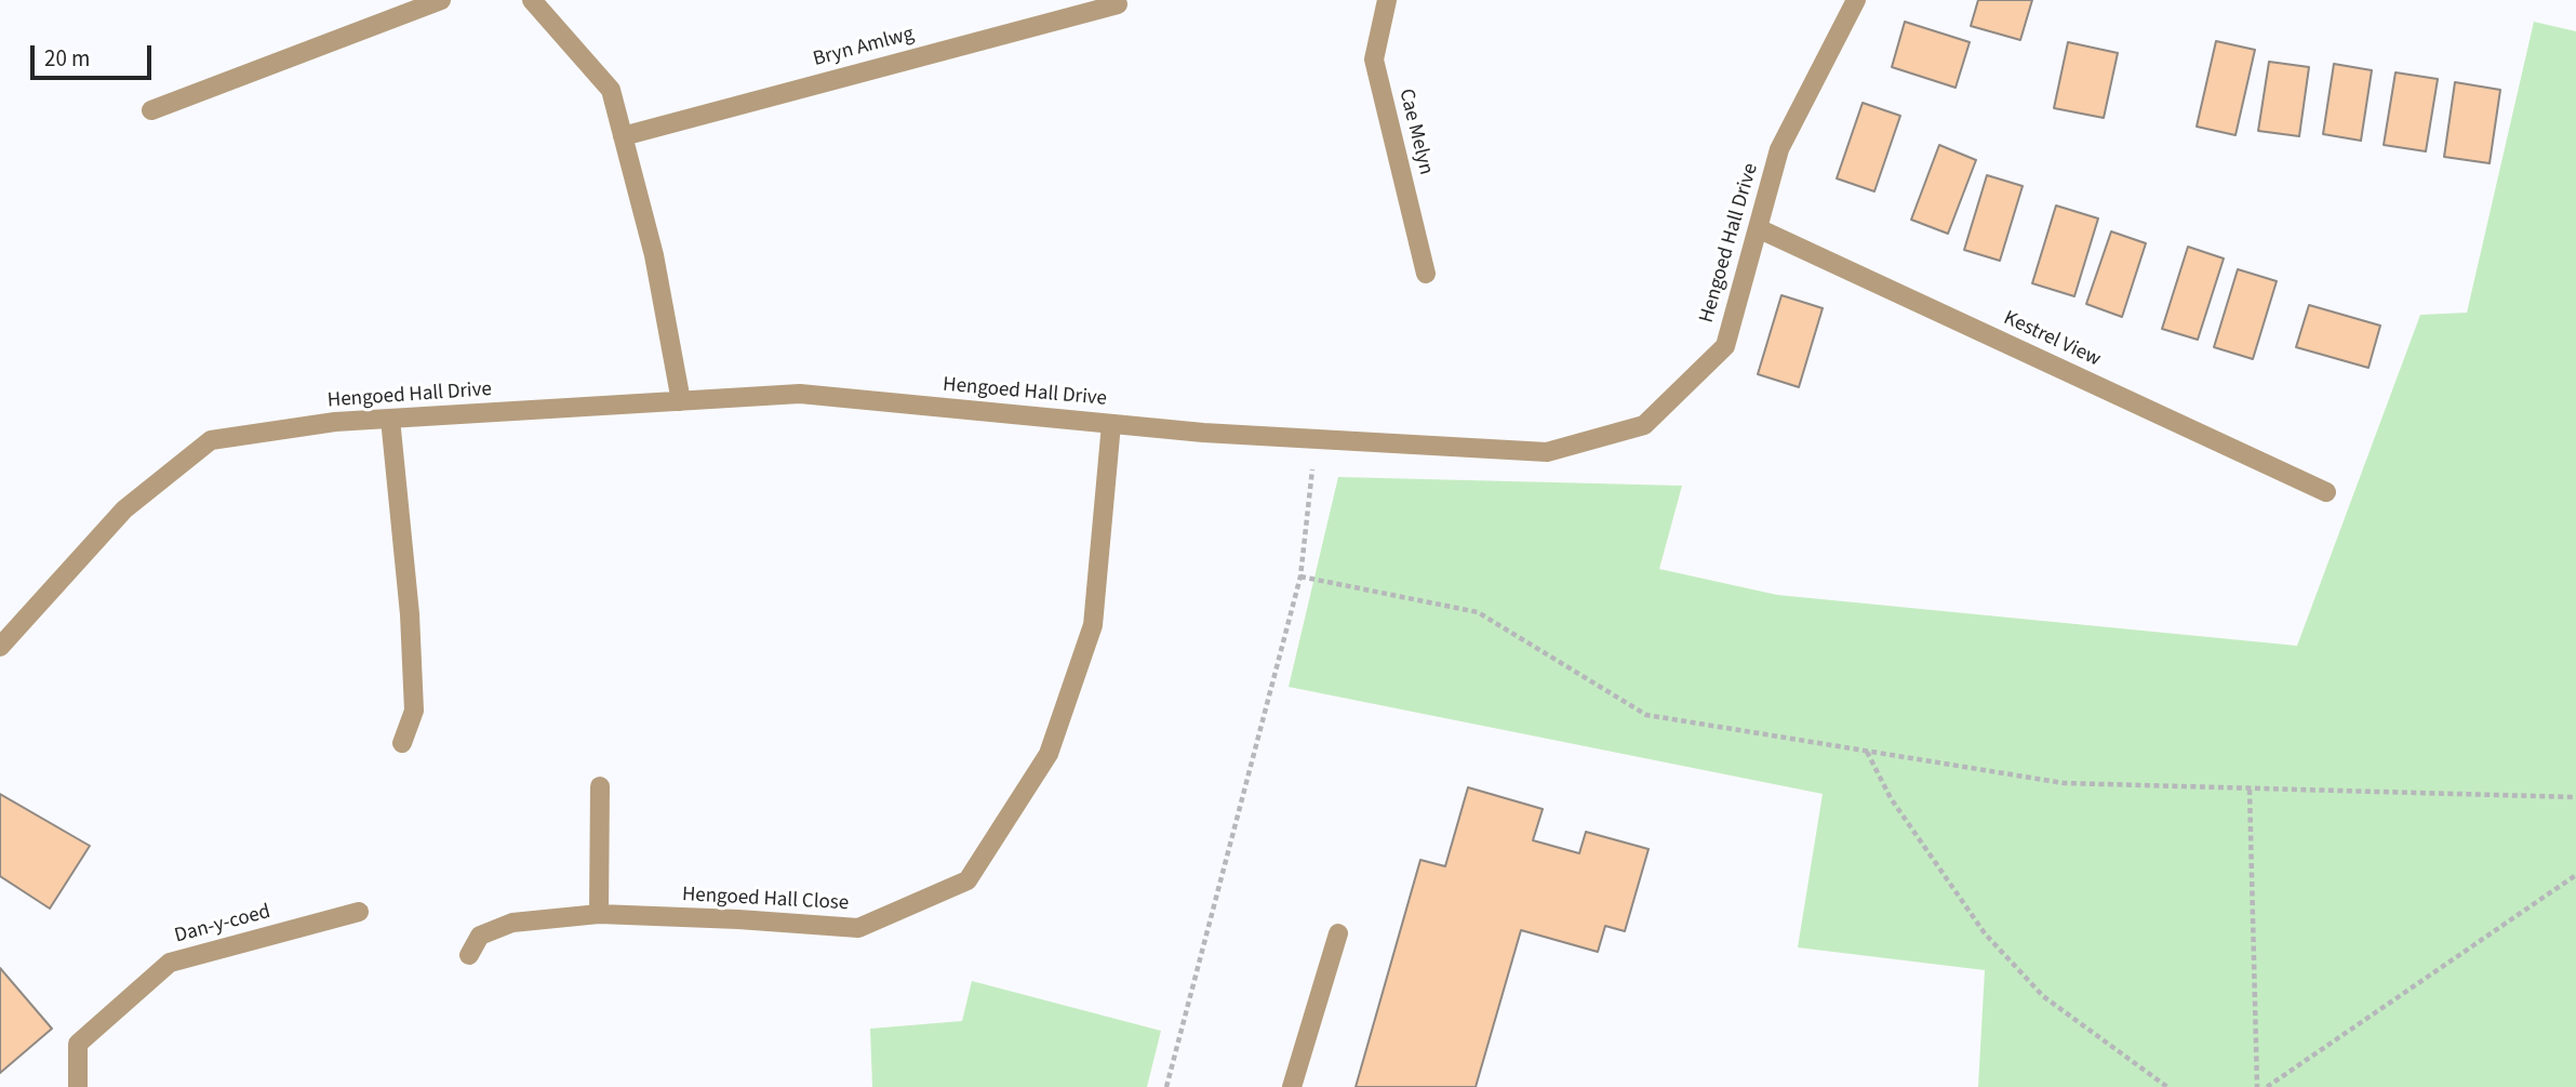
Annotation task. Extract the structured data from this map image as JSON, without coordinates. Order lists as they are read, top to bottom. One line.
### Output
{"streets":{"street":["Bryn Amlwg","Cae Melyn","Hengoed Hall Drive","Kestrel View","Hengoed Hall Close","Dan-y-coed"]},"crossings":[["Hengoed Hall Drive","Kestrel View"],["Hengoed Hall Drive","Hengoed Hall Close"]],"scale_bar":"20 m"}
